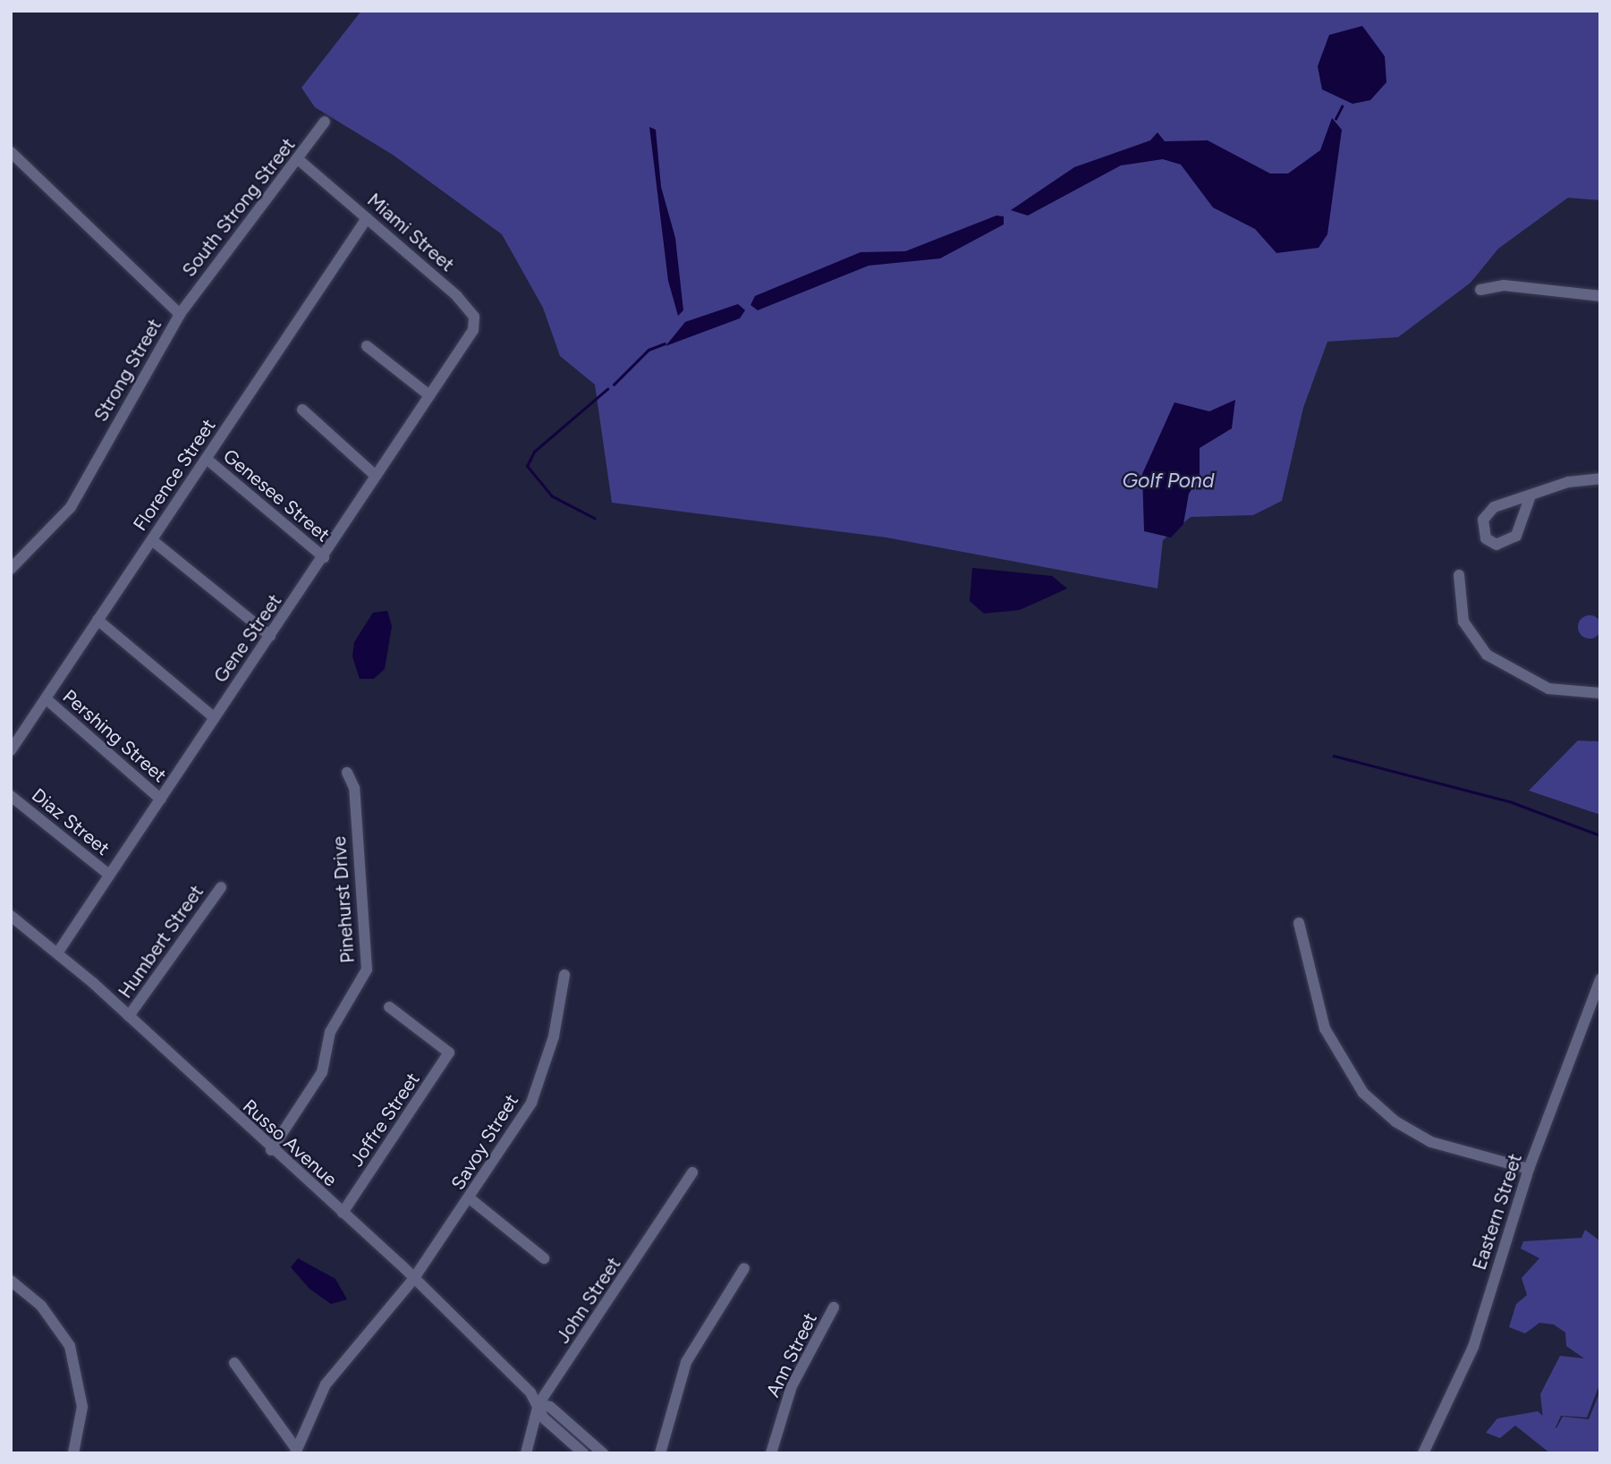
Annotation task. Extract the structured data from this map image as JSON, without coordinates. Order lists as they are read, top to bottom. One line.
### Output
{"streets":{"street":["South Strong Street","Miami Street","Strong Street","Florence Street","Genesee Street","Gene Street","Pershing Street","Diaz Street","Pinehurst Drive","Humbert Street","Joffre Street","Savoy Street","Russo Avenue","Eastern Street","John Street","Ann Street"]},"crossings":[["South Strong Street","Miami Street"],["South Strong Street","Strong Street"],["Miami Street","Florence Street"],["Miami Street","Gene Street"],["Florence Street","Genesee Street"],["Florence Street","Pershing Street"],["Genesee Street","Gene Street"],["Gene Street","Pershing Street"],["Gene Street","Diaz Street"],["Gene Street","Russo Avenue"],["Pinehurst Drive","Russo Avenue"],["Humbert Street","Russo Avenue"],["Joffre Street","Russo Avenue"],["Savoy Street","Russo Avenue"],["Russo Avenue","John Street"]],"water":["Golf Pond"]}
